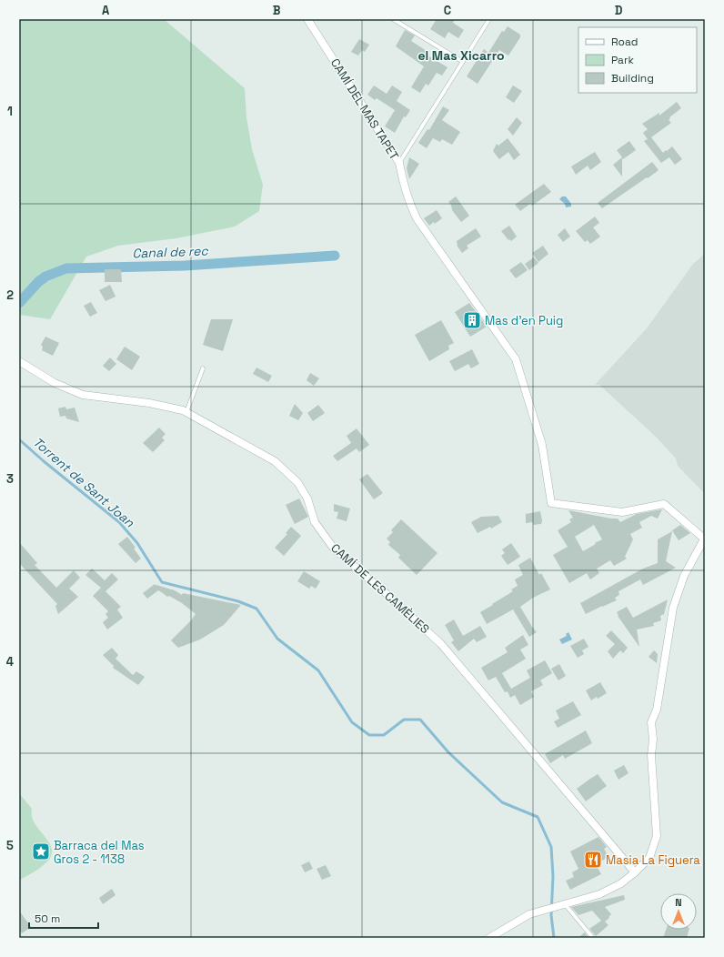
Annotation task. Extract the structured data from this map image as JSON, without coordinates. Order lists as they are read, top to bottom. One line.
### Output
{"streets":{"street":["CAMÍ DEL MAS TAPET","CAMÍ DE LES CAMÈLIES"]},"districts":["el Mas Xicarro"],"water":["Canal de rec","Torrent de Sant Joan"],"places":{"building":["Mas d'en Puig"],"place":["Barraca del Mas Gros 2 - 1138"],"restaurant":["Masia La Figuera"]},"legend":["Road","Park","Building"],"scale_bar":"50 m","north":"top","grid":{"columns":["A","B","C","D"],"rows":["1","2","3","4","5"]}}
